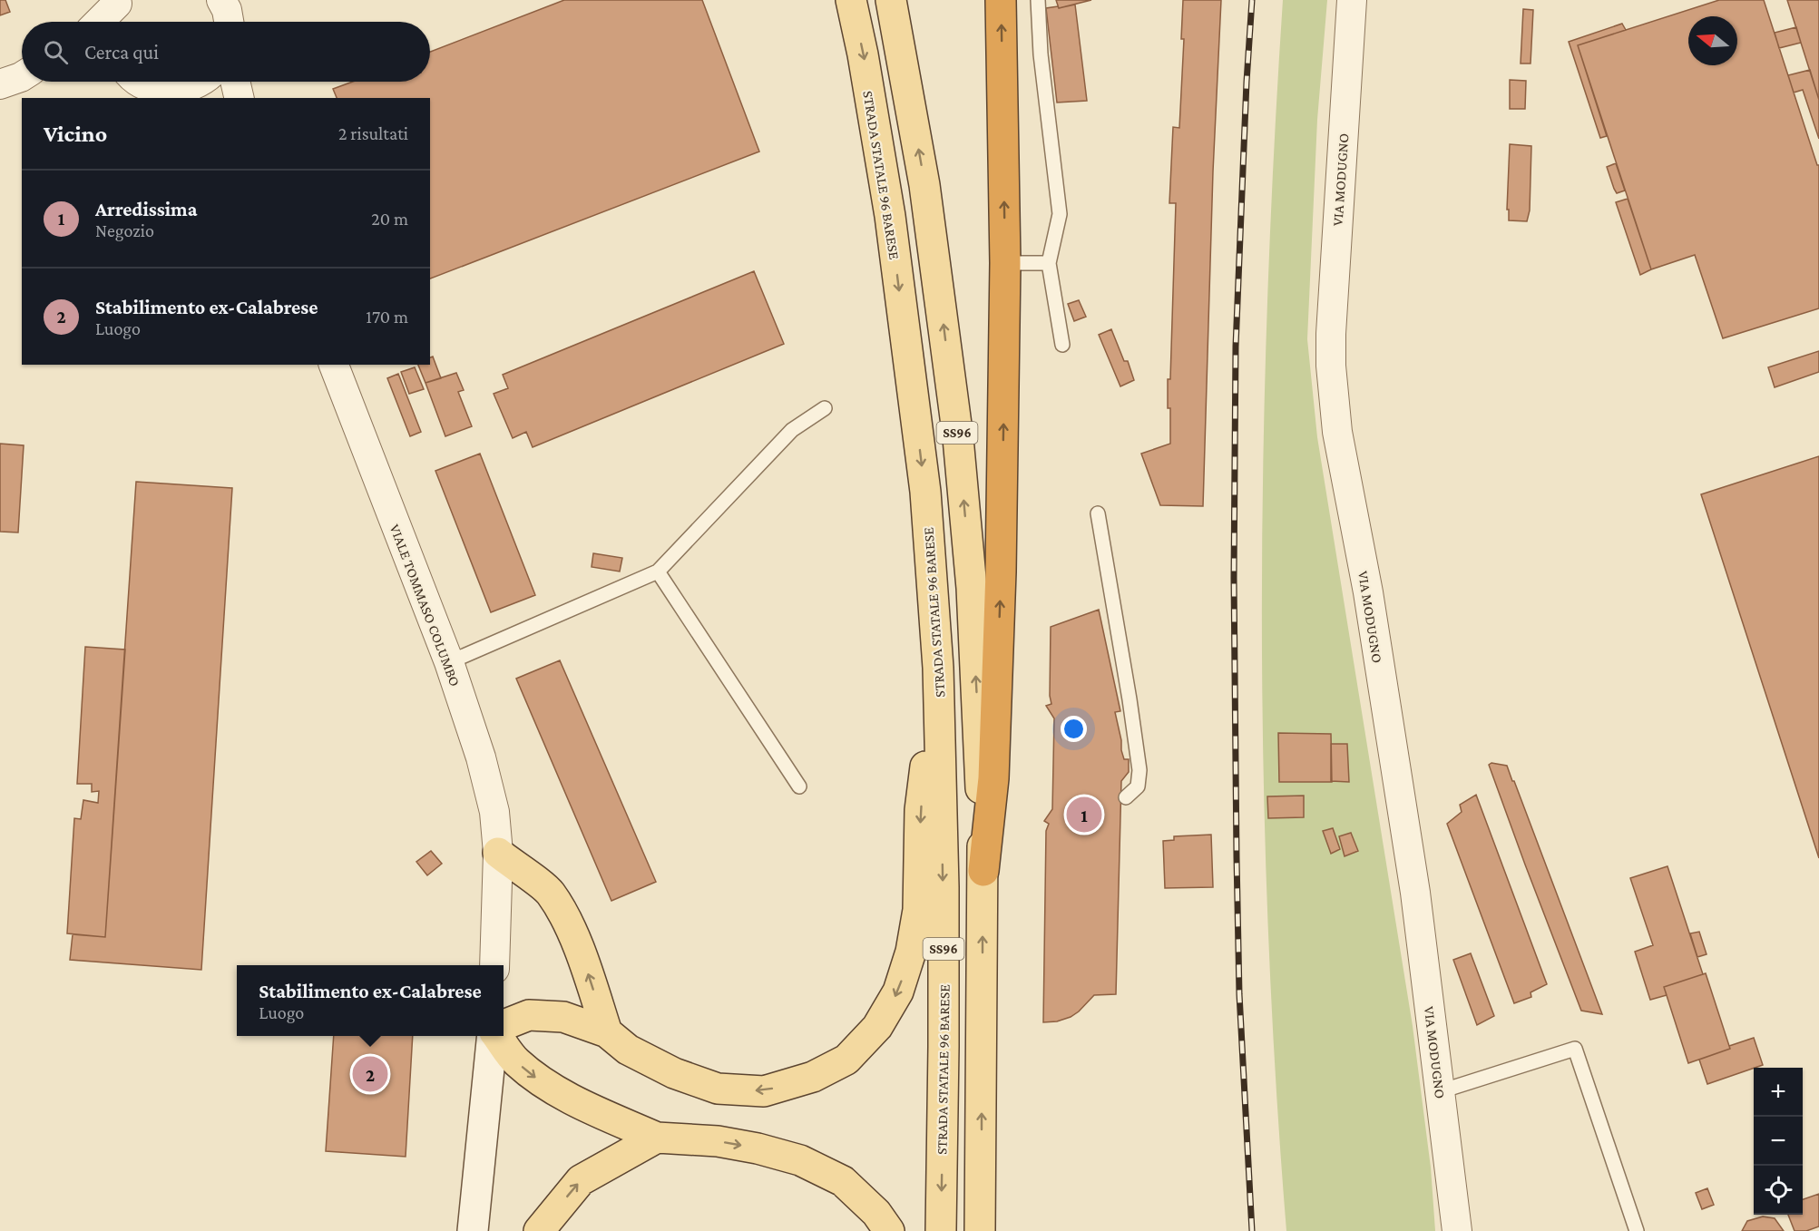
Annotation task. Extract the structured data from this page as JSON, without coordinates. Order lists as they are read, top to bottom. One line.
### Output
{"streets":{"main road":["STRADA STATALE 96 BARESE","SS96"],"street":["VIA MODUGNO","VIALE TOMMASO COLUMBO"]},"north":"left","page":{"search":"Cerca qui","heading":["Vicino","2 risultati"],"list":[{"mark":"1","name":"Arredissima","note":"Negozio","value":"20 m"},{"mark":"2","name":"Stabilimento ex-Calabrese","note":"Luogo","value":"170 m"}],"pins":["1","2"],"popup":["Stabilimento ex-Calabrese","Luogo"],"map_buttons":["+","−"]}}
